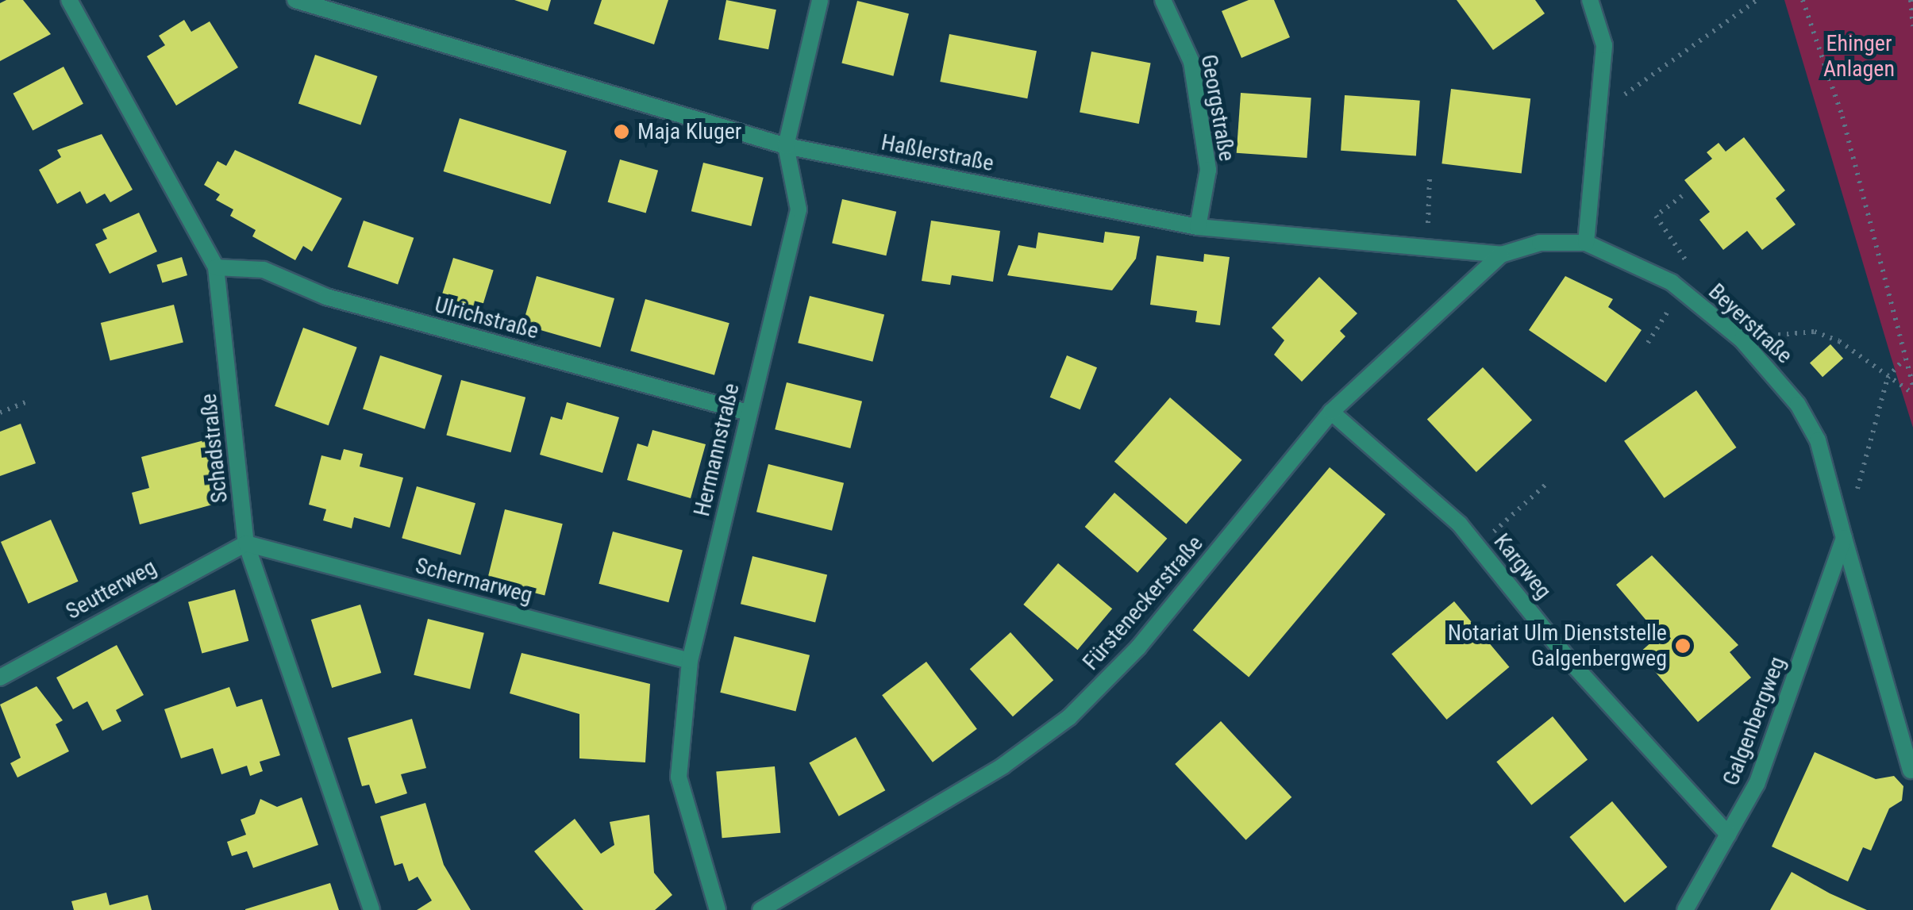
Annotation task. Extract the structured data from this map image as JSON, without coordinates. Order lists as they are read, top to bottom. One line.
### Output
{"streets":{"street":["Georgstraße","Haßlerstraße","Ulrichstraße","Beyerstraße","Schadstraße","Hermannstraße","Kargweg","Schermarweg","Seutterweg","Fürsteneckerstraße","Galgenbergweg"]},"crossings":[["Georgstraße","Haßlerstraße"],["Haßlerstraße","Beyerstraße"],["Haßlerstraße","Hermannstraße"],["Haßlerstraße","Fürsteneckerstraße"],["Ulrichstraße","Schadstraße"],["Ulrichstraße","Hermannstraße"],["Beyerstraße","Galgenbergweg"],["Schadstraße","Schermarweg"],["Schadstraße","Seutterweg"],["Hermannstraße","Schermarweg"],["Kargweg","Fürsteneckerstraße"],["Kargweg","Galgenbergweg"],["Schermarweg","Seutterweg"]],"parks":["Ehinger Anlagen"],"places":["Maja Kluger","Notariat Ulm Dienststelle Galgenbergweg"]}
